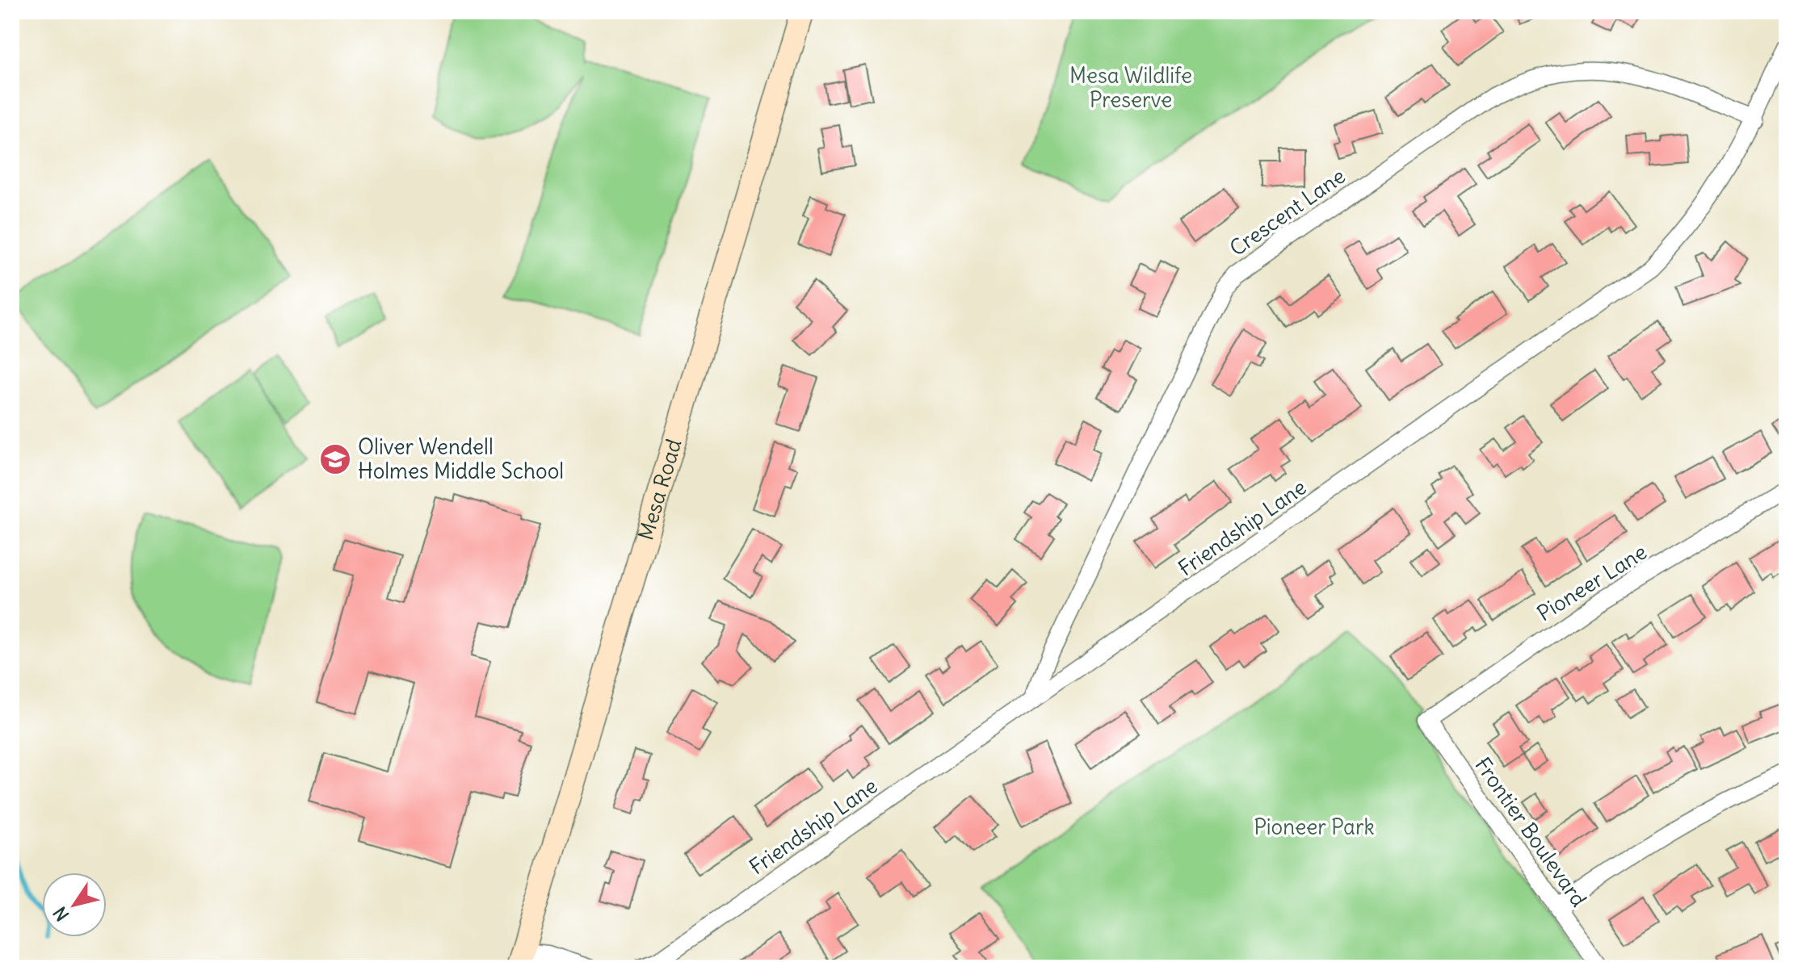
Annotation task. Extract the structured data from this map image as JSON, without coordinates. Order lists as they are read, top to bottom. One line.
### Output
{"streets":{"main road":["Mesa Road"],"street":["Crescent Lane","Friendship Lane","Pioneer Lane","Frontier Boulevard"]},"crossings":[["Crescent Lane","Friendship Lane"],["Pioneer Lane","Frontier Boulevard"]],"parks":["Mesa Wildlife Preserve","Pioneer Park"],"places":{"school or university":["Oliver Wendell Holmes Middle School"]},"north":"bottom left"}
